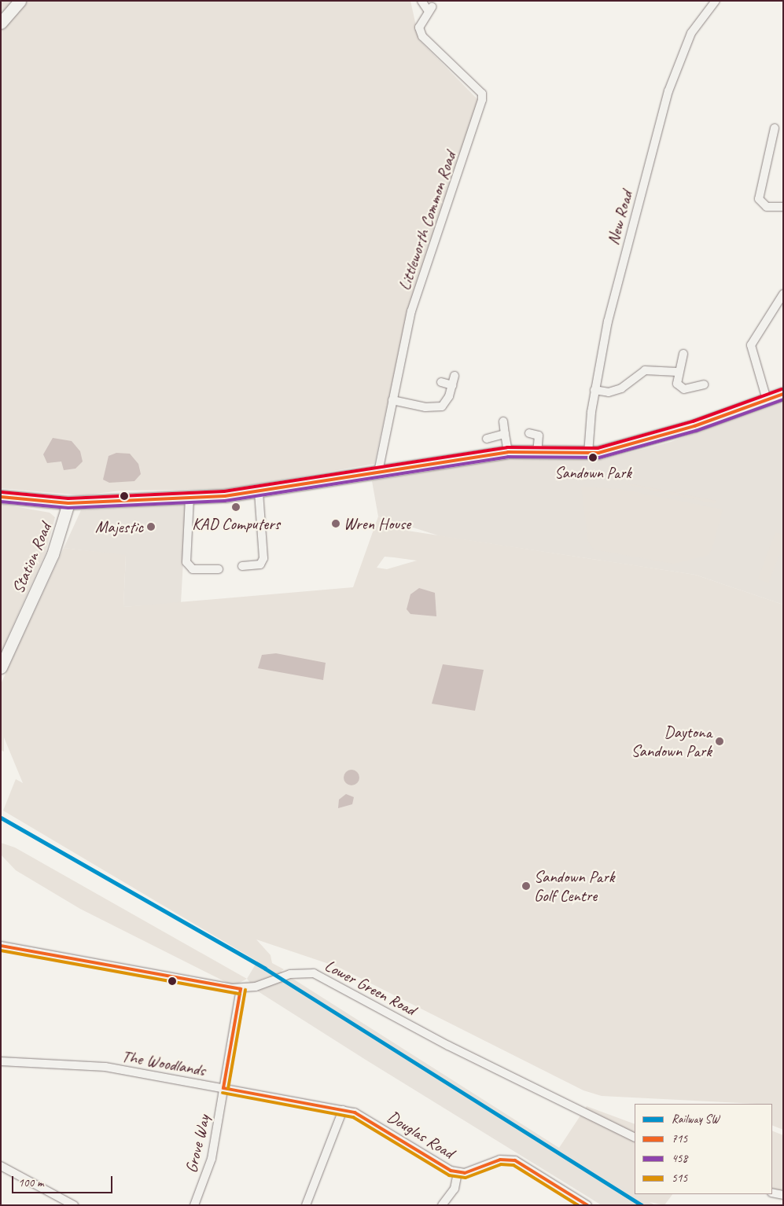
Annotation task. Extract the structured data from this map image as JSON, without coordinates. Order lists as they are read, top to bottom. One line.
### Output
{"streets":{"main road":["Station Road"],"street":["New Road","Littleworth Common Road","Lower Green Road","The Woodlands","Douglas Road","Grove Way"]},"crossings":[["Lower Green Road","Grove Way"],["The Woodlands","Douglas Road"],["The Woodlands","Grove Way"]],"places":["Sandown Park","KAD Computers","Wren House","Majestic","Daytona Sandown Park","Sandown Park Golf Centre"],"lines":["transit line 715","transit line 458","rail line SW","transit line 515"],"legend":["Railway SW","715","458","515"],"scale_bar":"100 m"}
